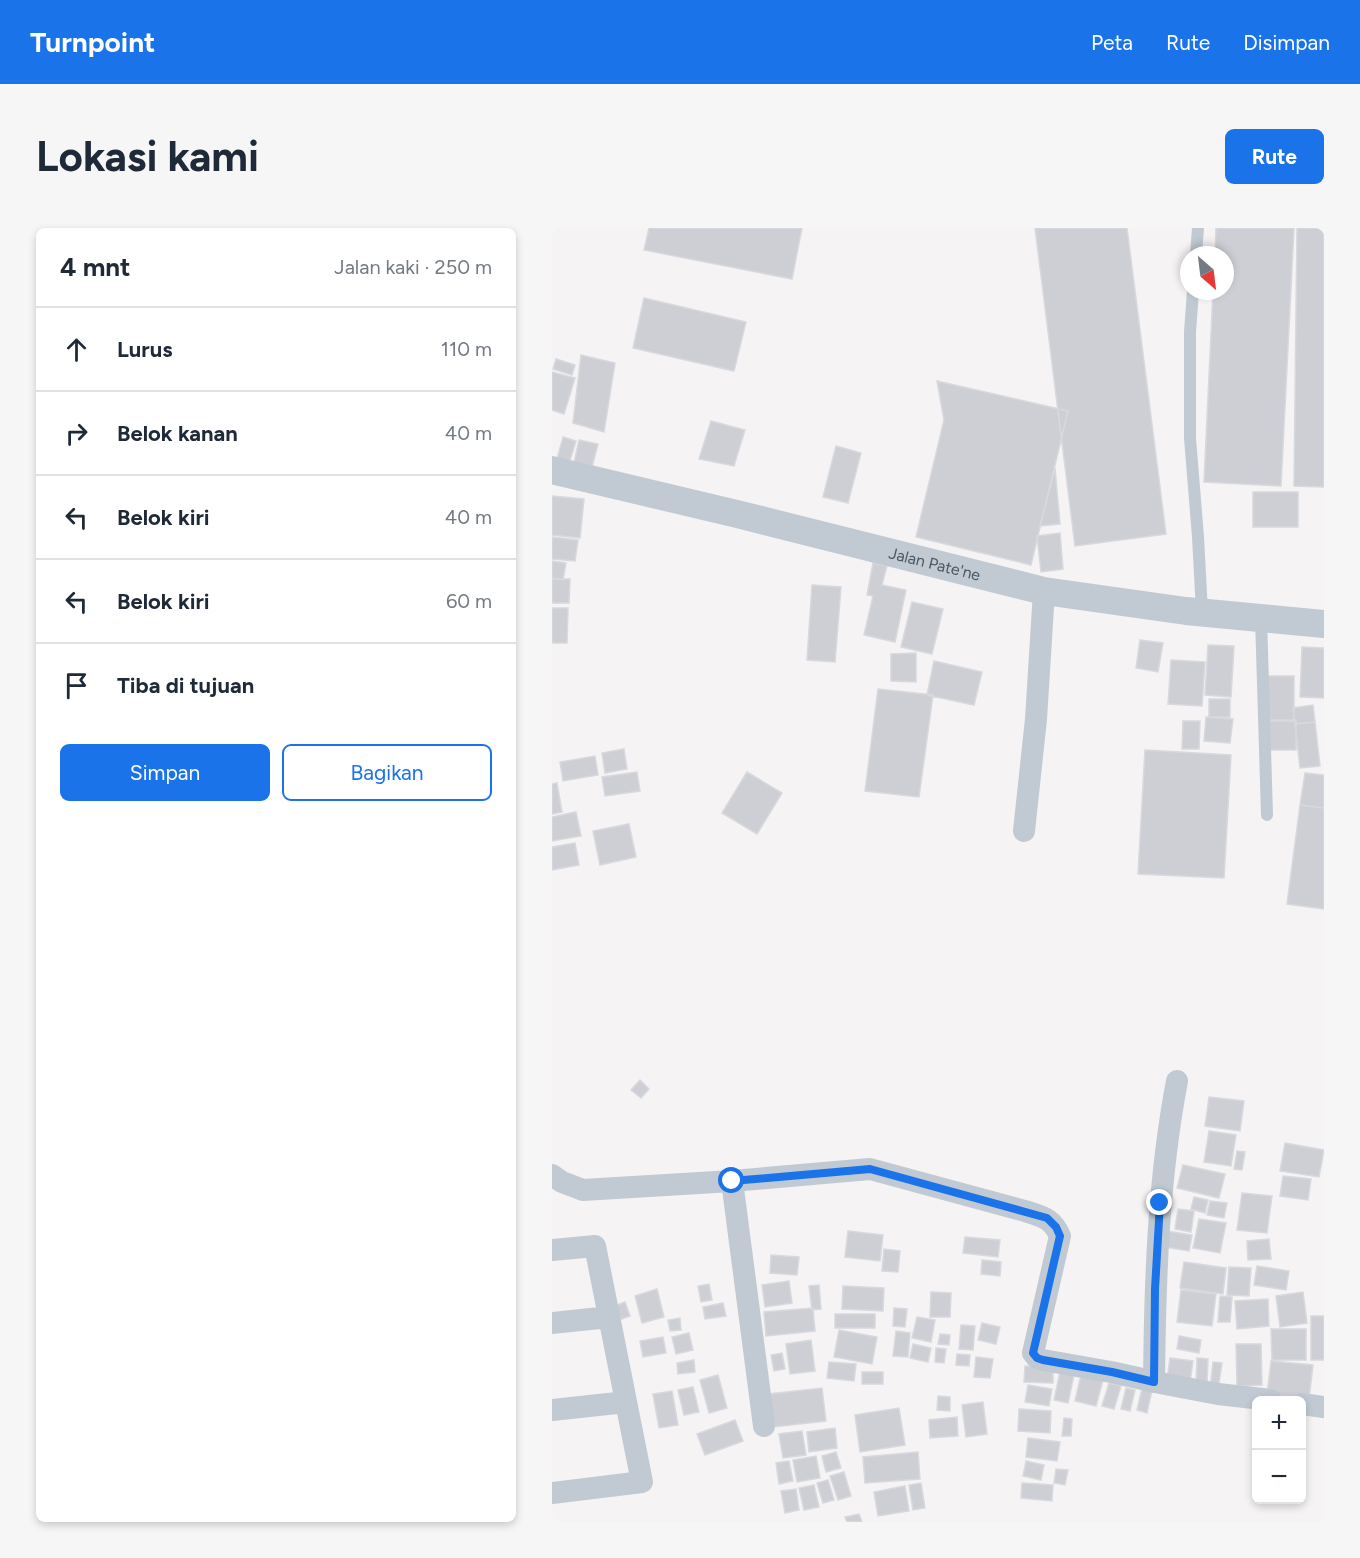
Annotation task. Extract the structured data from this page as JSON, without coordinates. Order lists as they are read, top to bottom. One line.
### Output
{"streets":{"street":["Jalan Pate'ne"]},"north":"bottom right","page":{"header":"Turnpoint","nav":["Peta","Rute","Disimpan"],"buttons":["Rute",["Simpan","Bagikan"]],"title":"Lokasi kami","heading":["4 mnt","Jalan kaki · 250 m"],"list":[["Lurus","110 m"],["Belok kanan","40 m"],["Belok kiri","40 m"],["Belok kiri","60 m"],"Tiba di tujuan"],"map_buttons":["+","−"]}}
